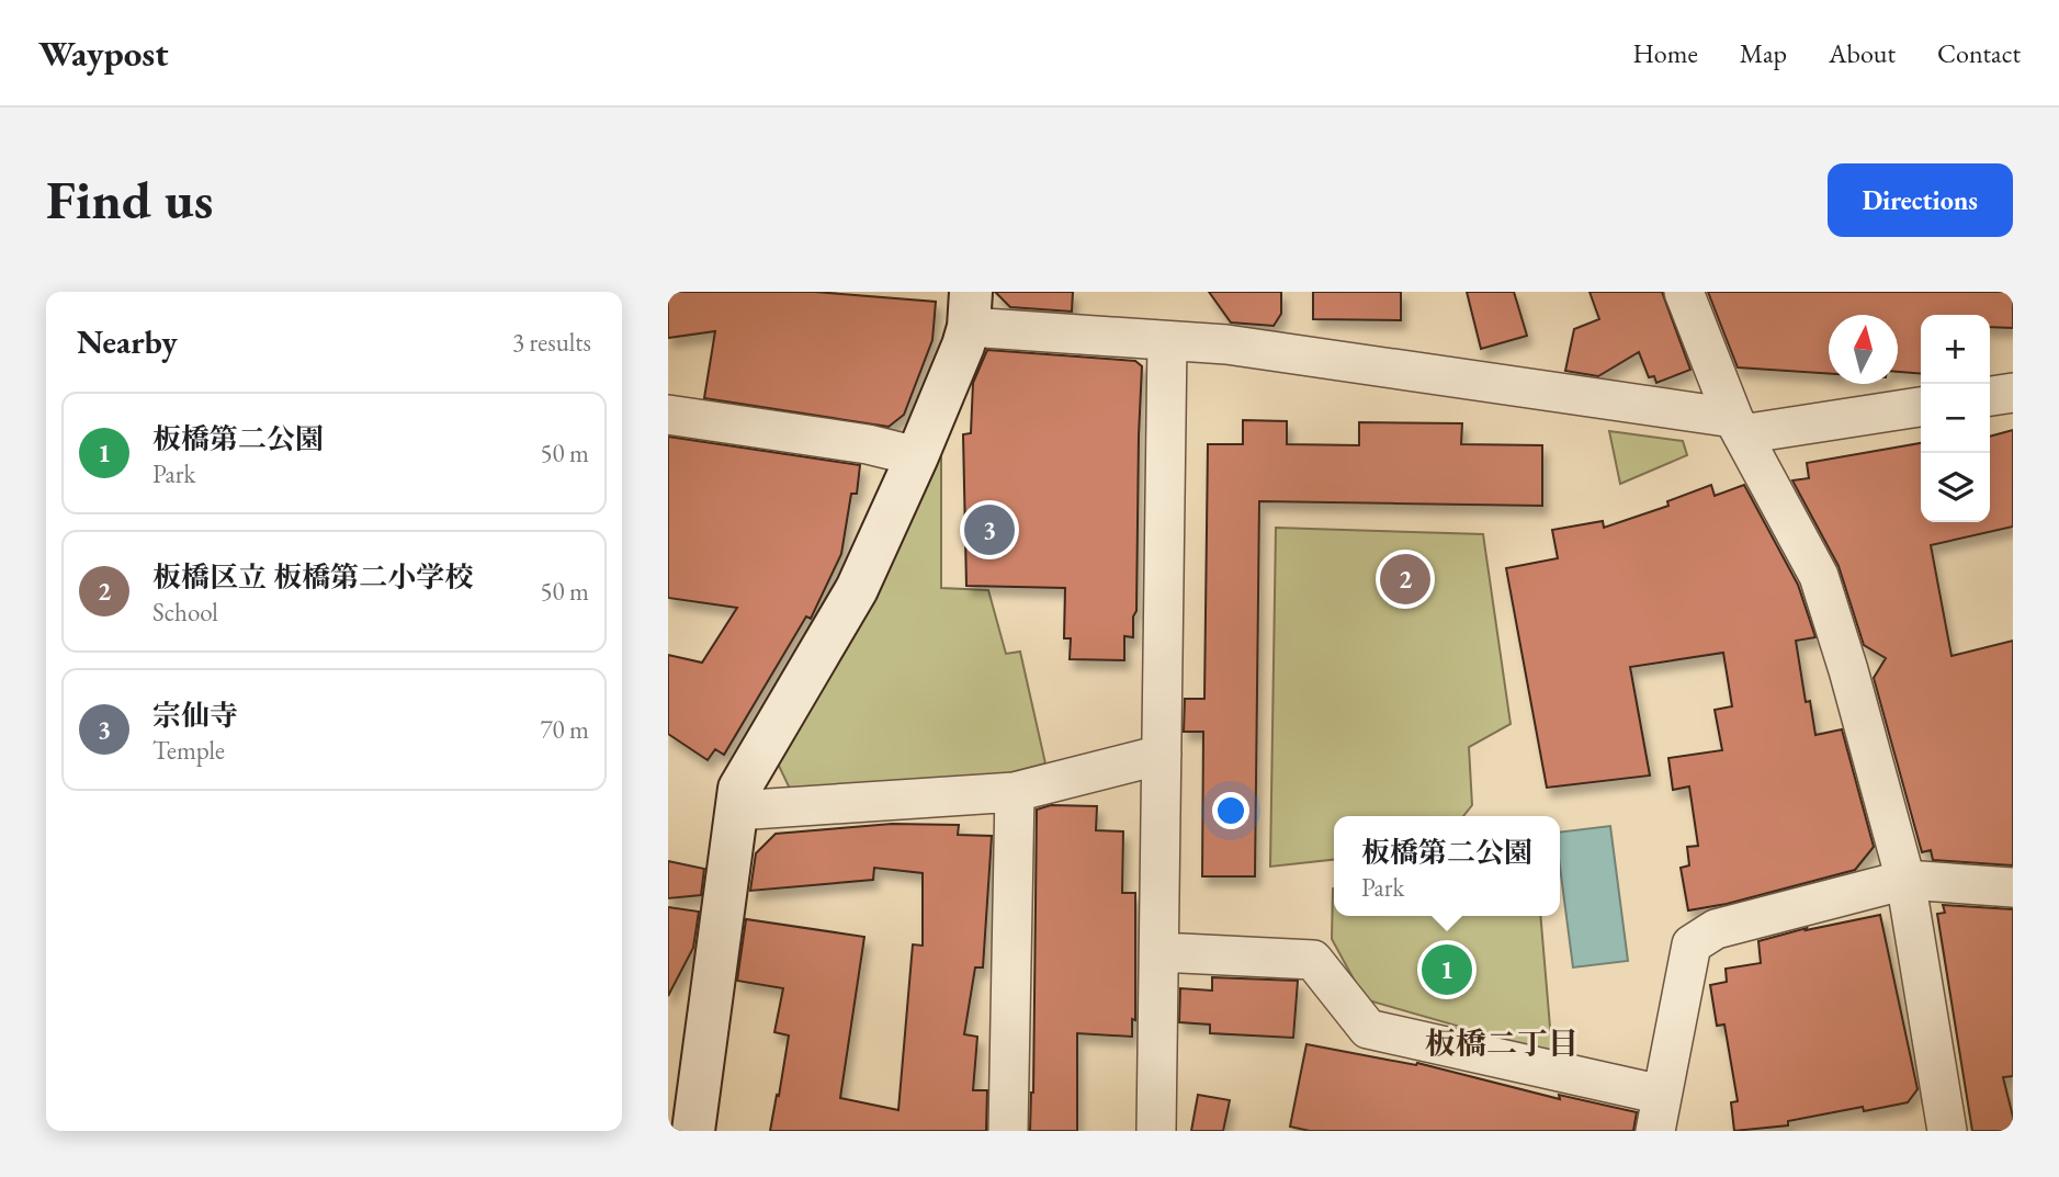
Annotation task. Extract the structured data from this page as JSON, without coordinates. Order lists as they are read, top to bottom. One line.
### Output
{"districts":["板橋二丁目"],"north":"top","page":{"header":"Waypost","nav":["Home","Map","About","Contact"],"buttons":"Directions","title":"Find us","heading":["Nearby","3 results"],"map_buttons":["+","−"],"list":[{"mark":"1","name":"板橋第二公園","note":"Park","value":"50 m"},{"mark":"2","name":"板橋区立 板橋第二小学校","note":"School","value":"50 m"},{"mark":"3","name":"宗仙寺","note":"Temple","value":"70 m"}],"pins":["3","2","1"],"popup":["板橋第二公園","Park"]}}
